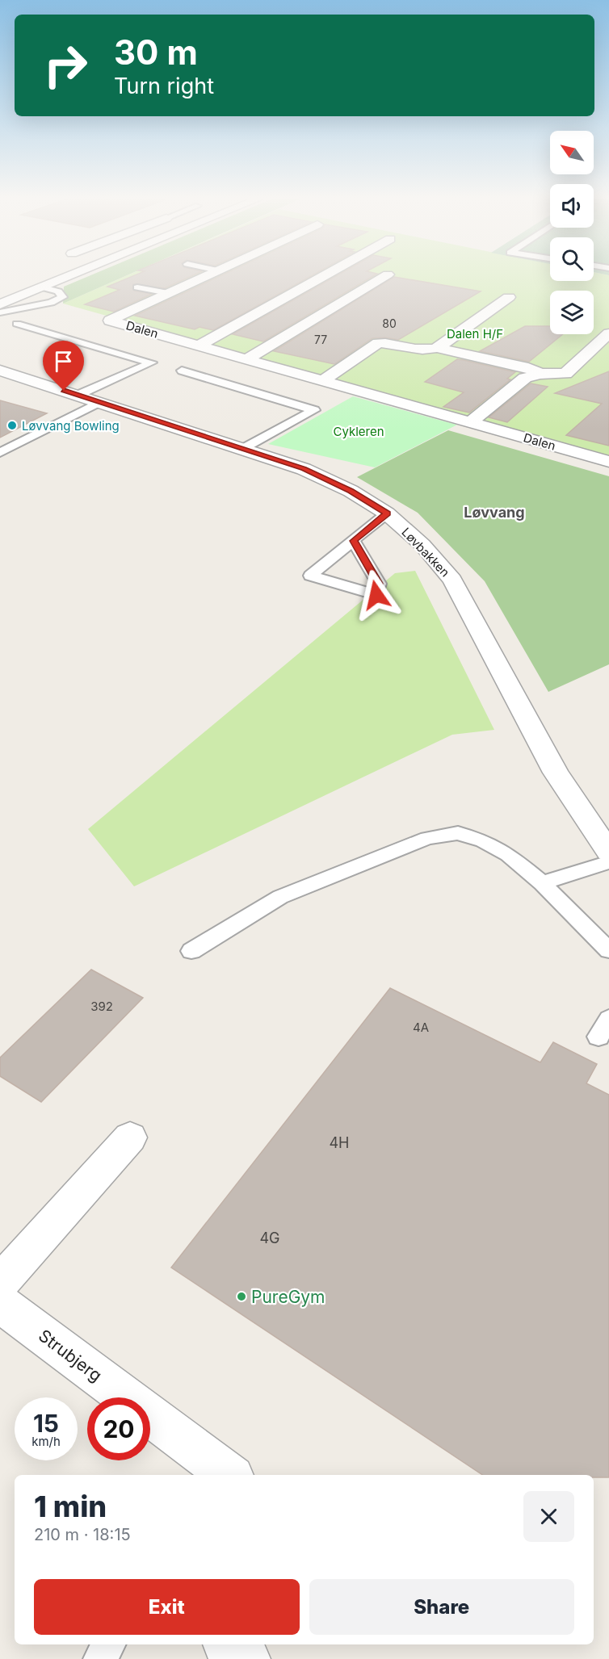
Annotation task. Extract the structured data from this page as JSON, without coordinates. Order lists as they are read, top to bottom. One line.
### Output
{"streets":{"street":["Dalen","Løvbakken","Strubjerg"]},"districts":["Løvvang"],"parks":["Dalen H/F","Cykleren"],"places":["Løvvang Bowling","PureGym"],"house_numbers":["80","77","392","4A","4H","4G"],"north":"top left","page":{"turn":["30 m","Turn right"],"speed":"15 km/h","limit":"20","heading":["1 min","210 m · 18:15"],"buttons":["Exit","Share"]}}
